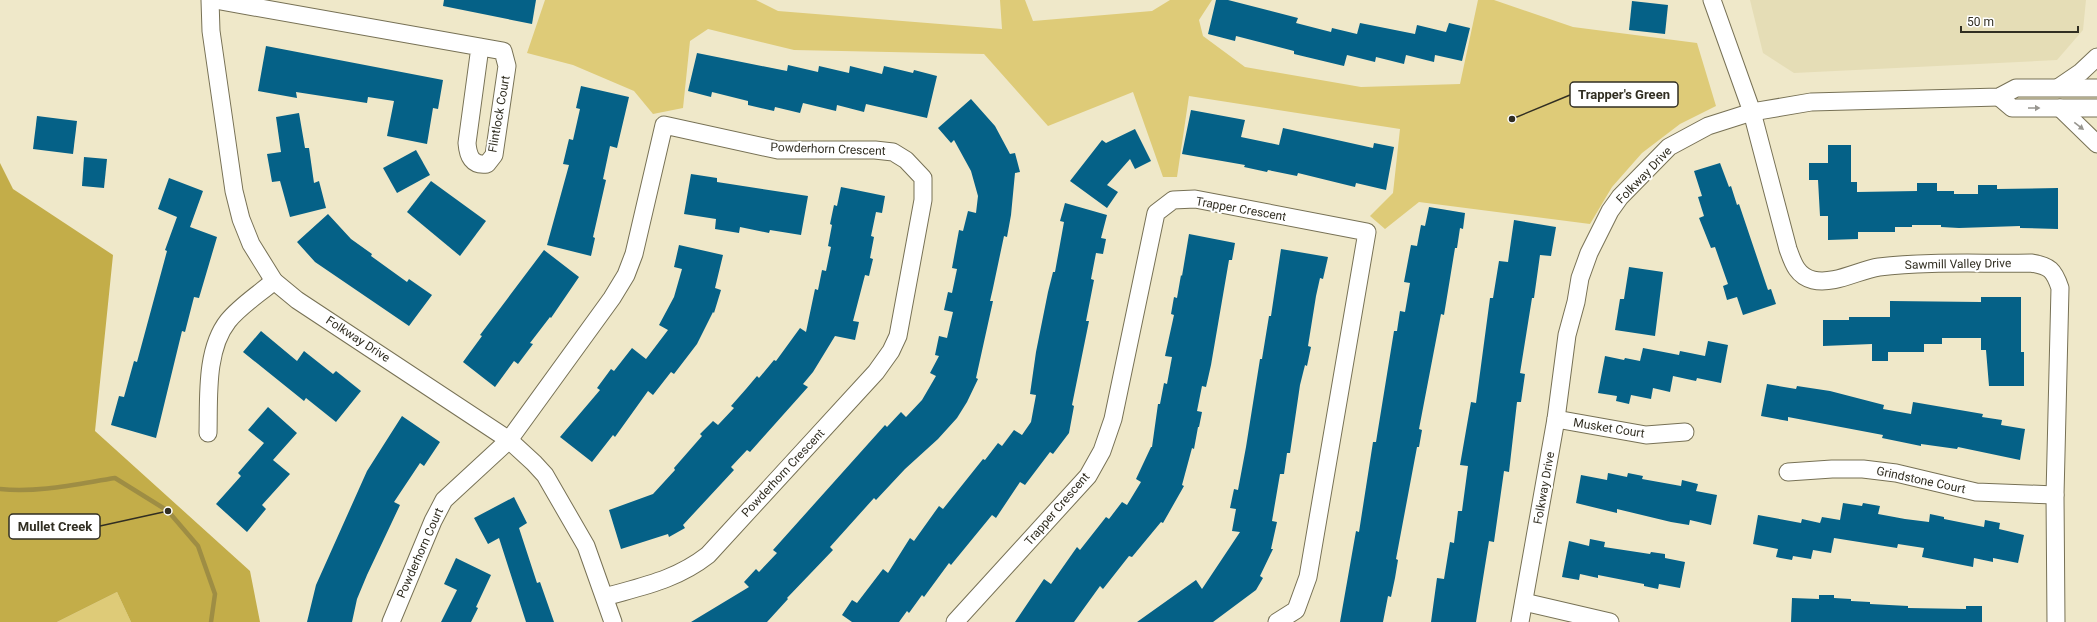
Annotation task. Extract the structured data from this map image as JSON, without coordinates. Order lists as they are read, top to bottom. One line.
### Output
{"streets":{"street":["Flintlock Court","Powderhorn Crescent","Folkway Drive","Trapper Crescent","Sawmill Valley Drive","Musket Court","Grindstone Court","Powderhorn Court"]},"crossings":[["Powderhorn Crescent","Folkway Drive"],["Powderhorn Crescent","Powderhorn Court"],["Folkway Drive","Sawmill Valley Drive"],["Folkway Drive","Musket Court"],["Folkway Drive","Powderhorn Court"],["Sawmill Valley Drive","Grindstone Court"]],"places":["Trapper's Green","Mullet Creek"],"scale_bar":"50 m"}
